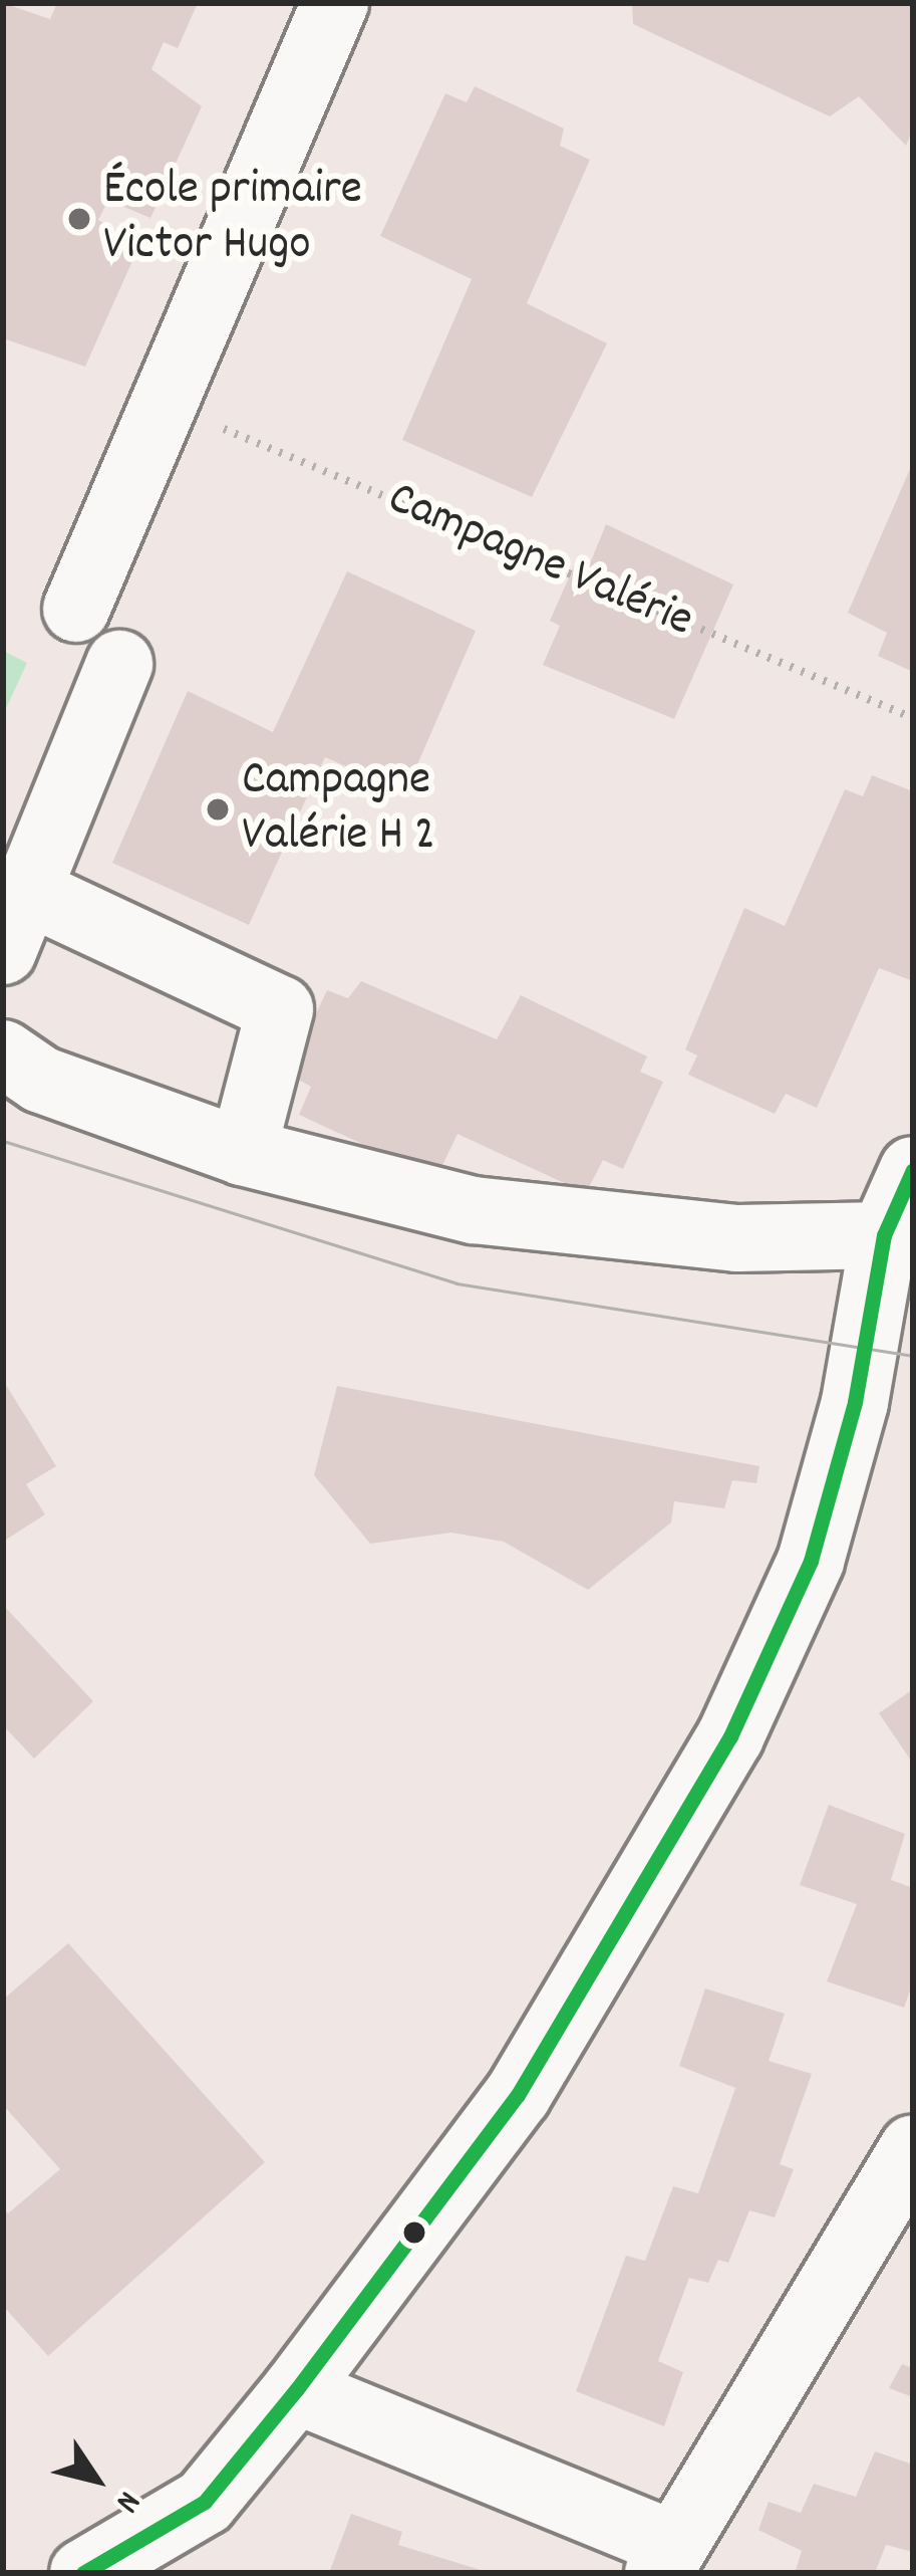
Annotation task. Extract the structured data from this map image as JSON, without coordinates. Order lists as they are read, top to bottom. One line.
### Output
{"streets":{"path":["Campagne Valérie"]},"places":["École primaire Victor Hugo","Campagne Valérie H 2"],"north":"bottom right"}
